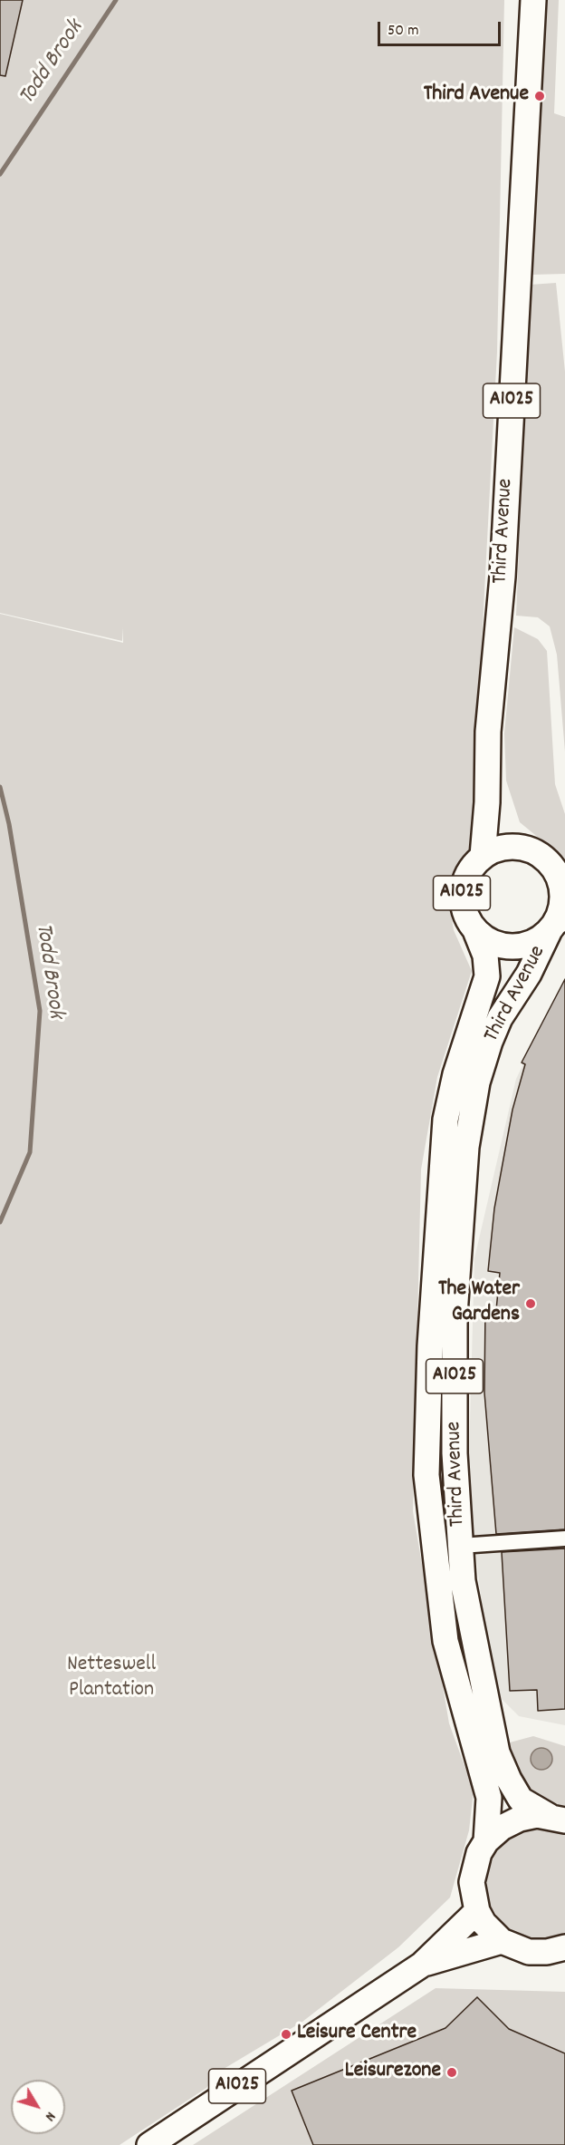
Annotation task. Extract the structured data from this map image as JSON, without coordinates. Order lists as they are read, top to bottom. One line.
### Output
{"streets":{"main road":["A1025","Third Avenue"]},"crossings":[["A1025","Third Avenue"]],"water":["Todd Brook"],"parks":["Netteswell Plantation"],"places":["Third Avenue","The Water Gardens","Leisure Centre","Leisurezone"],"scale_bar":"50 m","north":"bottom right"}
